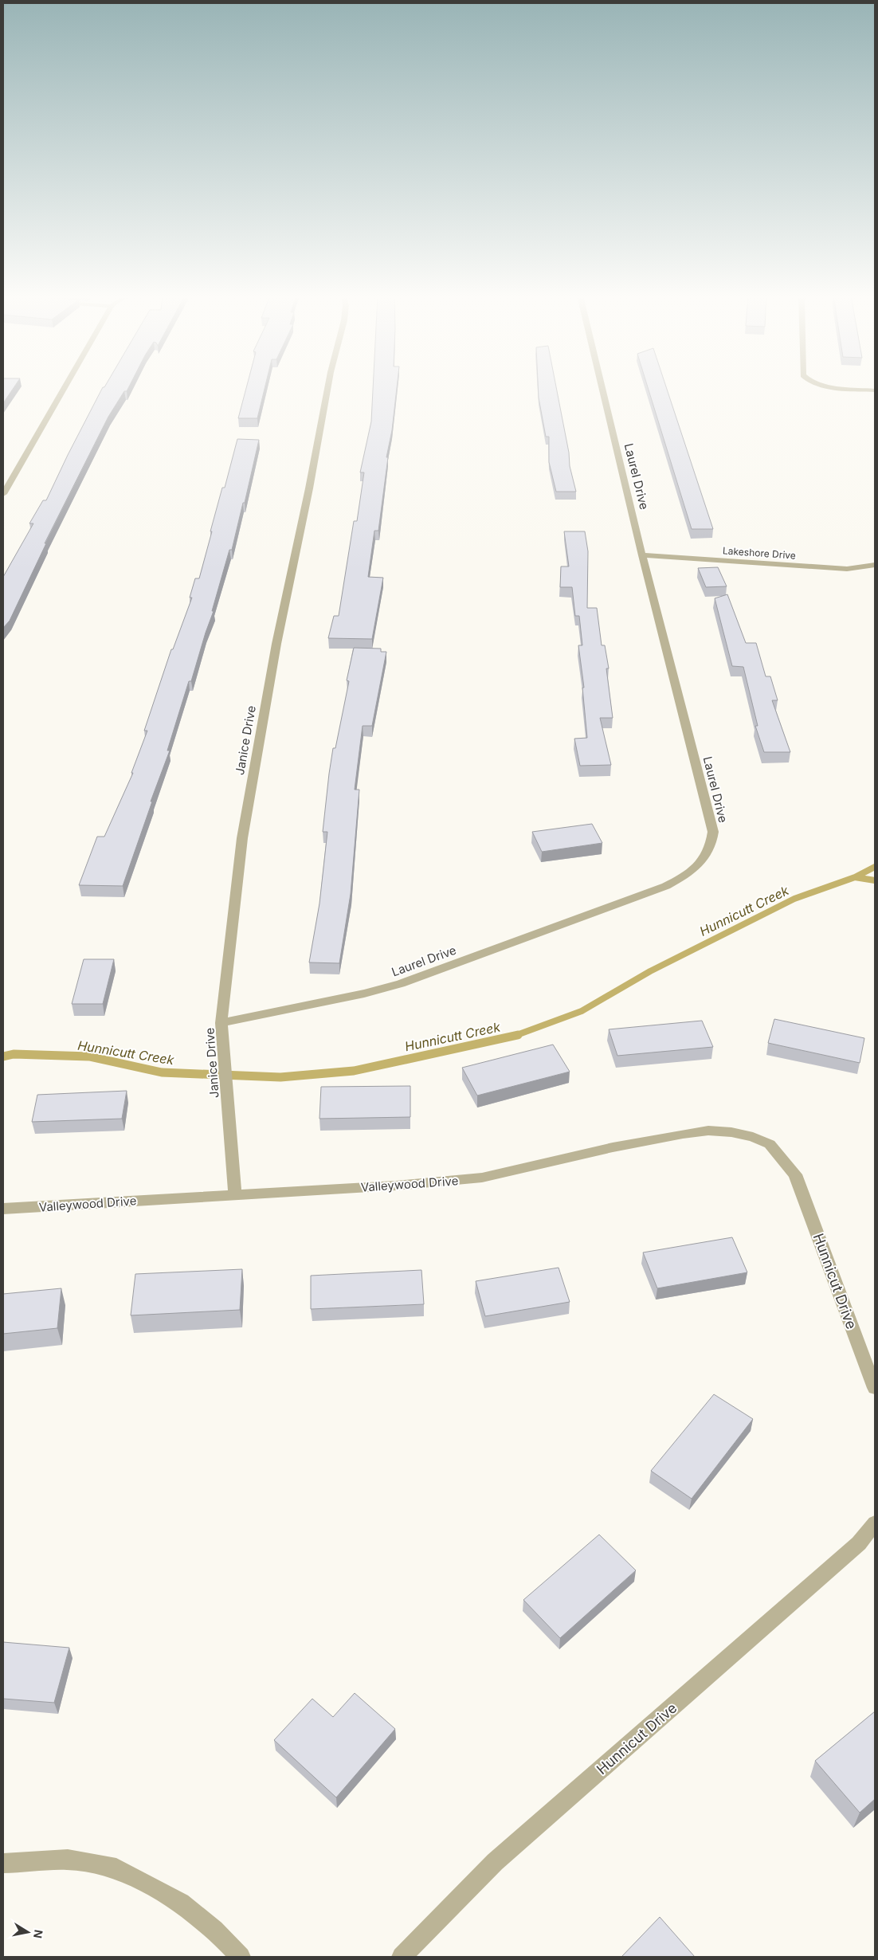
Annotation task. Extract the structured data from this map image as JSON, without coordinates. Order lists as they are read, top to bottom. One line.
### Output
{"streets":{"street":["Laurel Drive","Lakeshore Drive","Janice Drive","Valleywood Drive","Hunnicut Drive"]},"crossings":[["Laurel Drive","Lakeshore Drive"],["Laurel Drive","Janice Drive"],["Janice Drive","Valleywood Drive"],["Valleywood Drive","Hunnicut Drive"]],"water":["Hunnicutt Creek"],"north":"right"}
